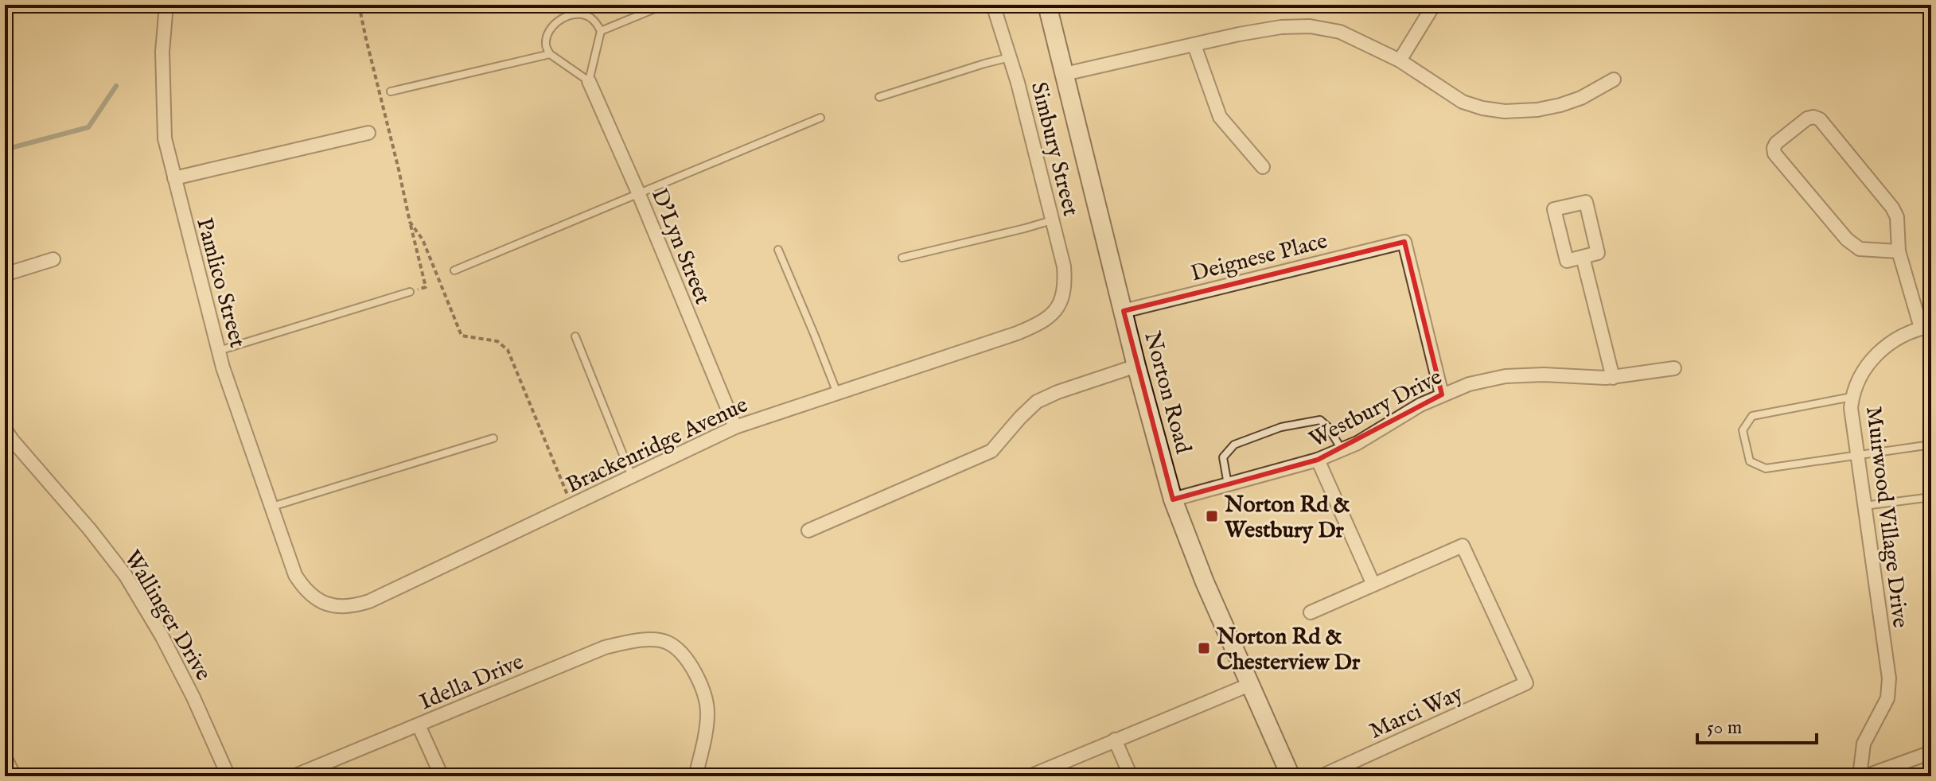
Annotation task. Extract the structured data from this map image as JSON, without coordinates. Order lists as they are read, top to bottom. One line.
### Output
{"streets":{"main road":["Norton Road"],"street":["Simbury Street","D'Lyn Street","Deignese Place","Pamlico Street","Westbury Drive","Brackenridge Avenue","Muirwood Village Drive","Wallinger Drive","Idella Drive","Marci Way"]},"crossings":[["Simbury Street","Brackenridge Avenue"],["D'Lyn Street","Brackenridge Avenue"],["Deignese Place","Norton Road"],["Deignese Place","Westbury Drive"],["Pamlico Street","Brackenridge Avenue"],["Norton Road","Westbury Drive"]],"places":{"transit":["Norton Rd & Westbury Dr","Norton Rd & Chesterview Dr"]},"scale_bar":"50 m"}
